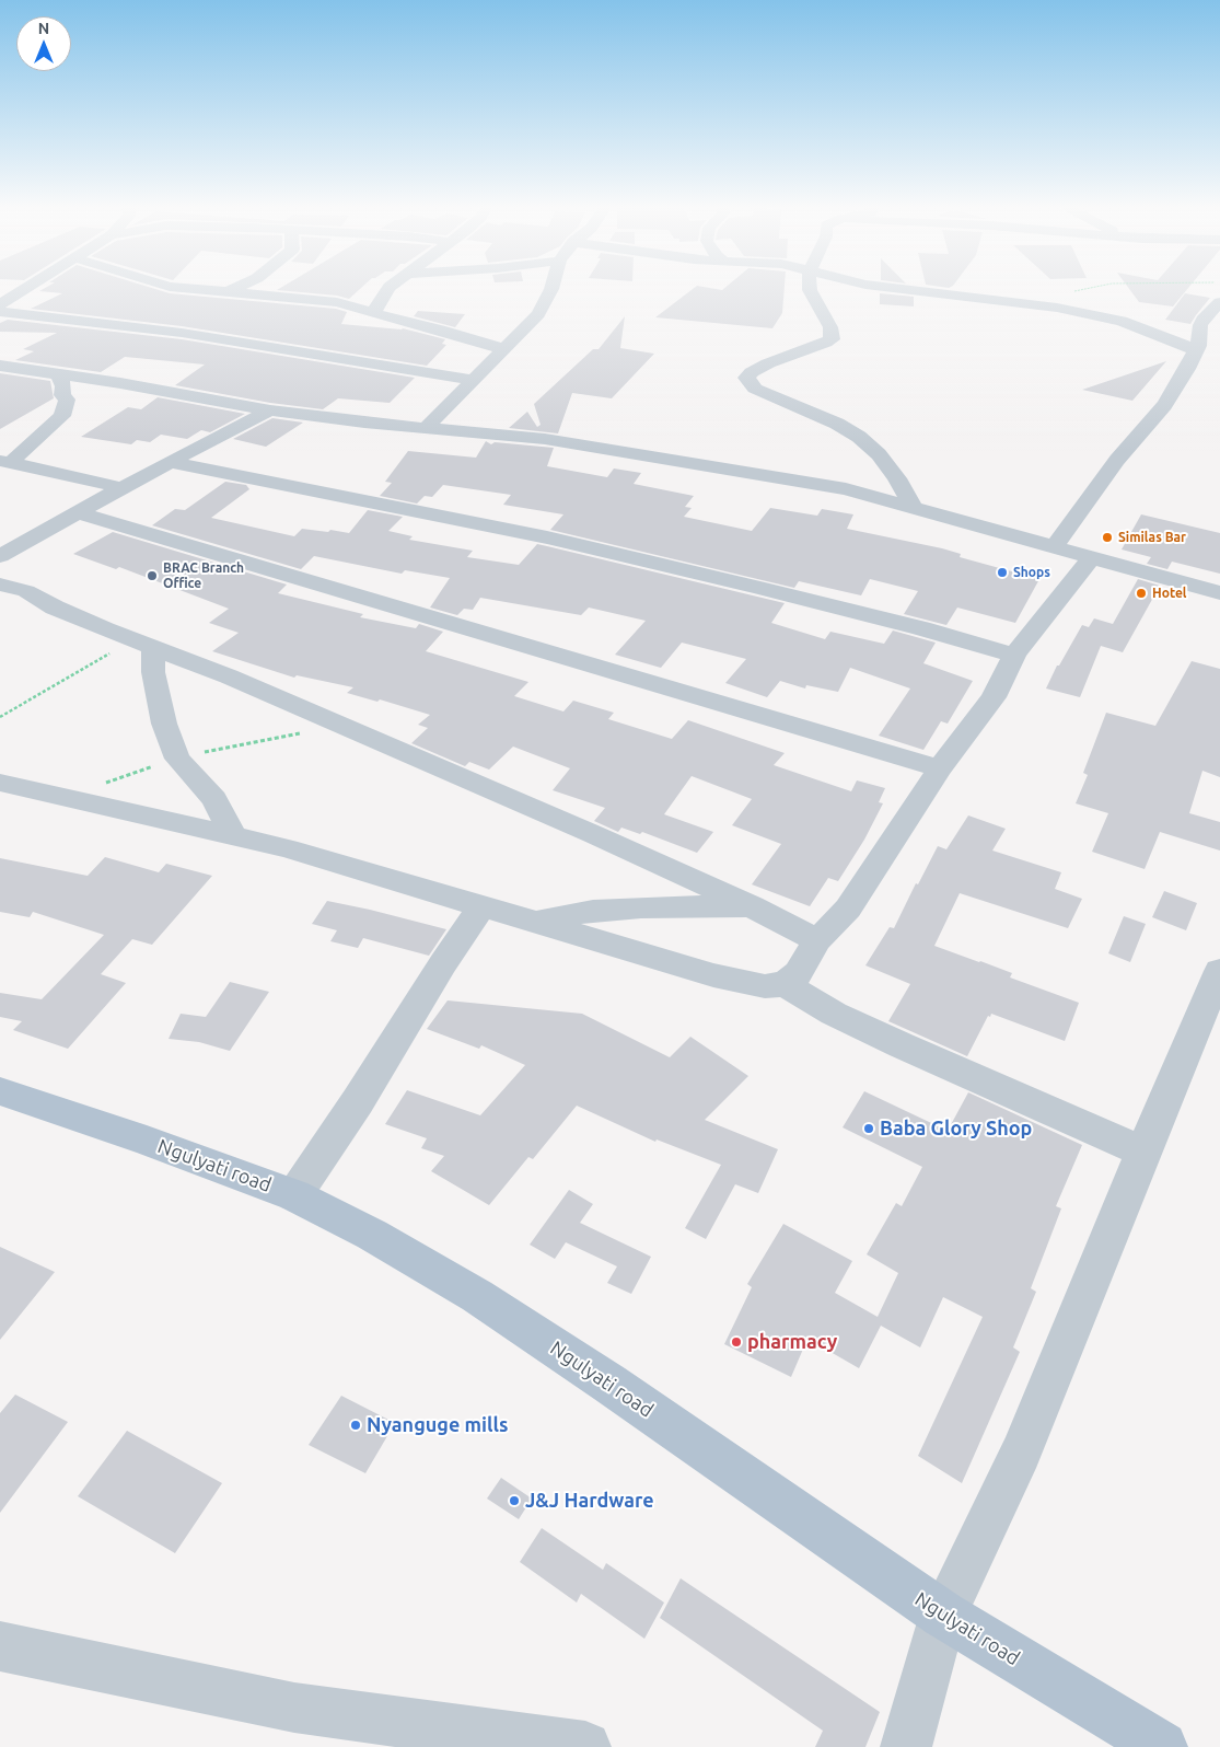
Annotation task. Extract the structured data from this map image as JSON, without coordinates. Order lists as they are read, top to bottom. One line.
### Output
{"streets":{"main road":["Ngulyati road"]},"places":["Similas Bar","Shops","BRAC Branch Office","Hotel","Baba Glory Shop","pharmacy","Nyanguge mills","J&J Hardware"],"north":"top"}
